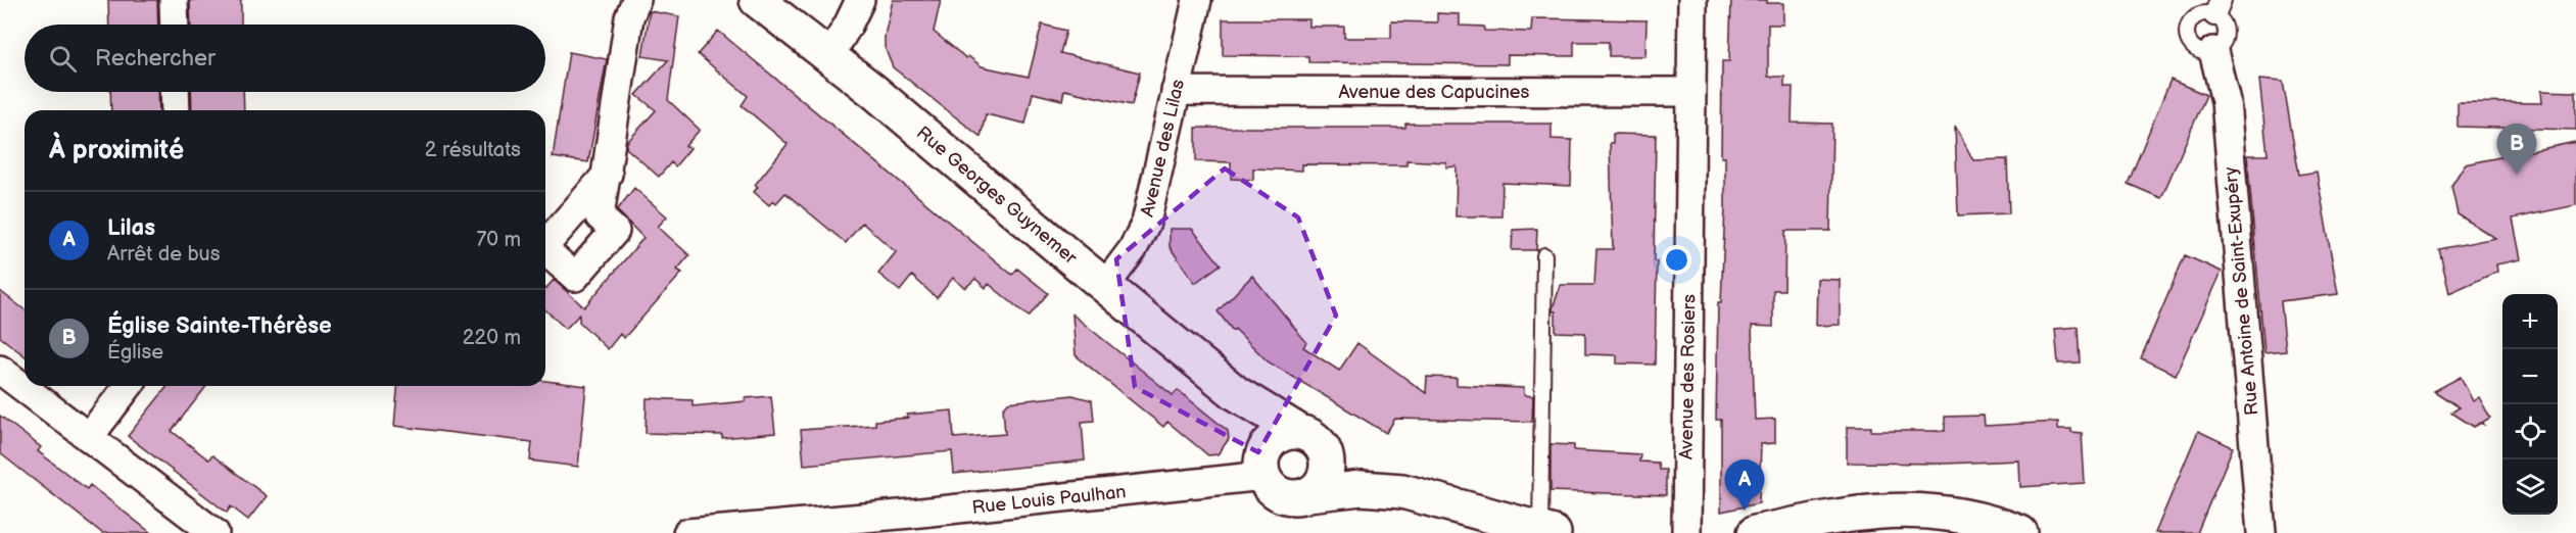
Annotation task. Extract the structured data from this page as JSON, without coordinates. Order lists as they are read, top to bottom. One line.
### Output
{"streets":{"main road":["Rue Georges Guynemer"],"street":["Avenue des Capucines","Avenue des Lilas","Rue Antoine de Saint-Exupéry","Avenue des Rosiers","Rue Louis Paulhan"]},"crossings":[["Avenue des Capucines","Avenue des Lilas"],["Avenue des Capucines","Avenue des Rosiers"],["Avenue des Lilas","Rue Georges Guynemer"],["Rue Georges Guynemer","Rue Louis Paulhan"]],"page":{"search":"Rechercher","heading":["À proximité","2 résultats"],"pins":["B","A"],"list":[{"mark":"A","name":"Lilas","note":"Arrêt de bus","value":"70 m"},{"mark":"B","name":"Église Sainte-Thérèse","note":"Église","value":"220 m"}],"map_buttons":["+","−"]}}
